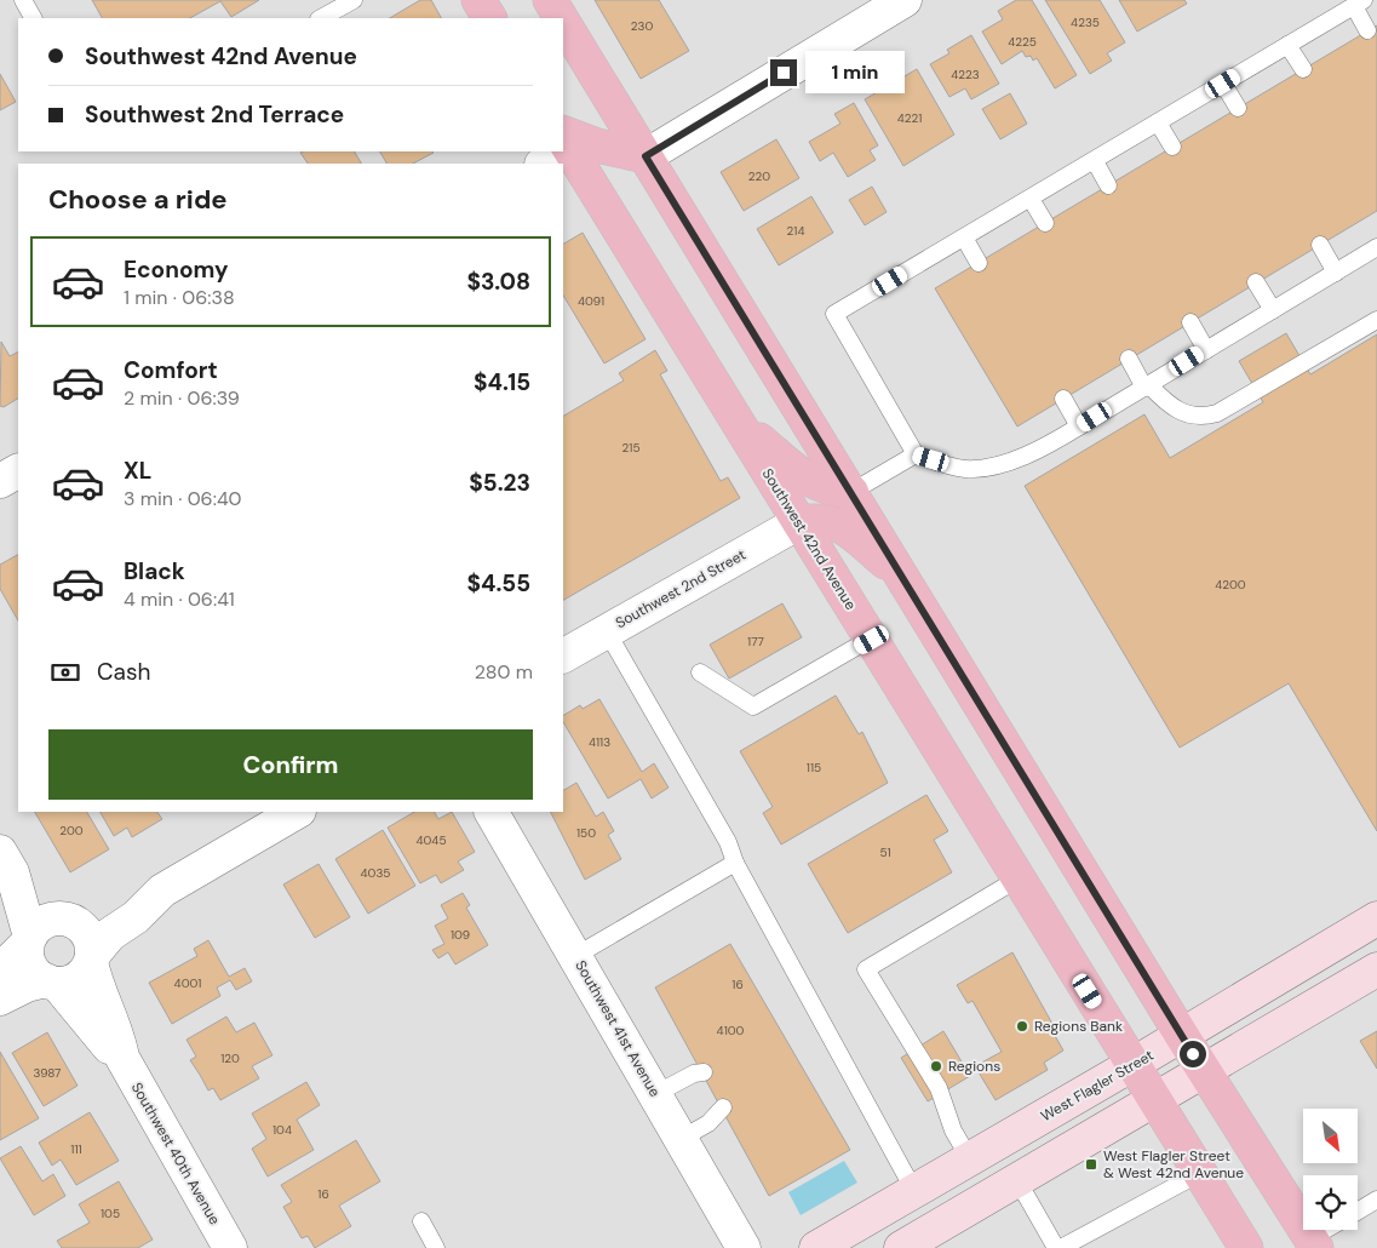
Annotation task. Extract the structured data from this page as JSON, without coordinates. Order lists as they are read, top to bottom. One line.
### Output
{"streets":{"main road":["Southwest 42nd Avenue","West Flagler Street"],"street":["Southwest 2nd Street","Southwest 41st Avenue","Southwest 40th Avenue"]},"crossings":[["Southwest 42nd Avenue","Southwest 2nd Street"],["Southwest 42nd Avenue","West Flagler Street"]],"places":{"other":["Regions Bank","Regions"],"transit":["West Flagler Street & West 42nd Avenue"]},"house_numbers":["4235","230","4225","4223","4221","220","214","4091","215","4200","177","4113","115","200","150","4045","51","4035","109","4001","16","4100","120","3987","104","111","16","105"],"north":"bottom right","page":{"banner":["Southwest 42nd Avenue","Southwest 2nd Terrace"],"bubble":"1 min","heading":"Choose a ride","list":[{"name":"Economy","note":"1 min · 06:38","value":"$3.08"},{"name":"Comfort","note":"2 min · 06:39","value":"$4.15"},{"name":"XL","note":"3 min · 06:40","value":"$5.23"},{"name":"Black","note":"4 min · 06:41","value":"$4.55"}],"pay":["Cash","280 m"],"buttons":"Confirm"}}
